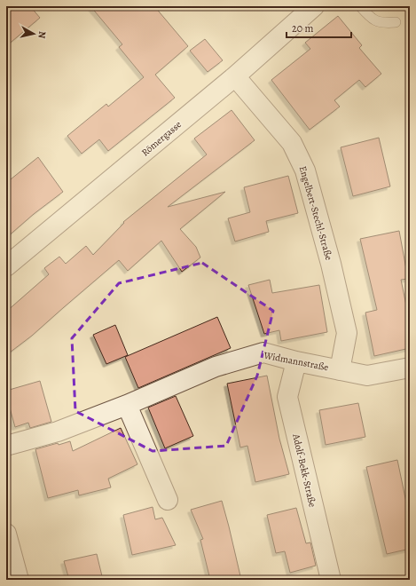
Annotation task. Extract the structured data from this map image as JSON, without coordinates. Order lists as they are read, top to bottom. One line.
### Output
{"streets":{"street":["Römergasse","Engelbert-Stechl-Straße","Widmannstraße","Adolf-Bekk-Straße"]},"crossings":[["Römergasse","Engelbert-Stechl-Straße"],["Engelbert-Stechl-Straße","Widmannstraße"],["Widmannstraße","Adolf-Bekk-Straße"]],"scale_bar":"20 m","north":"right"}
